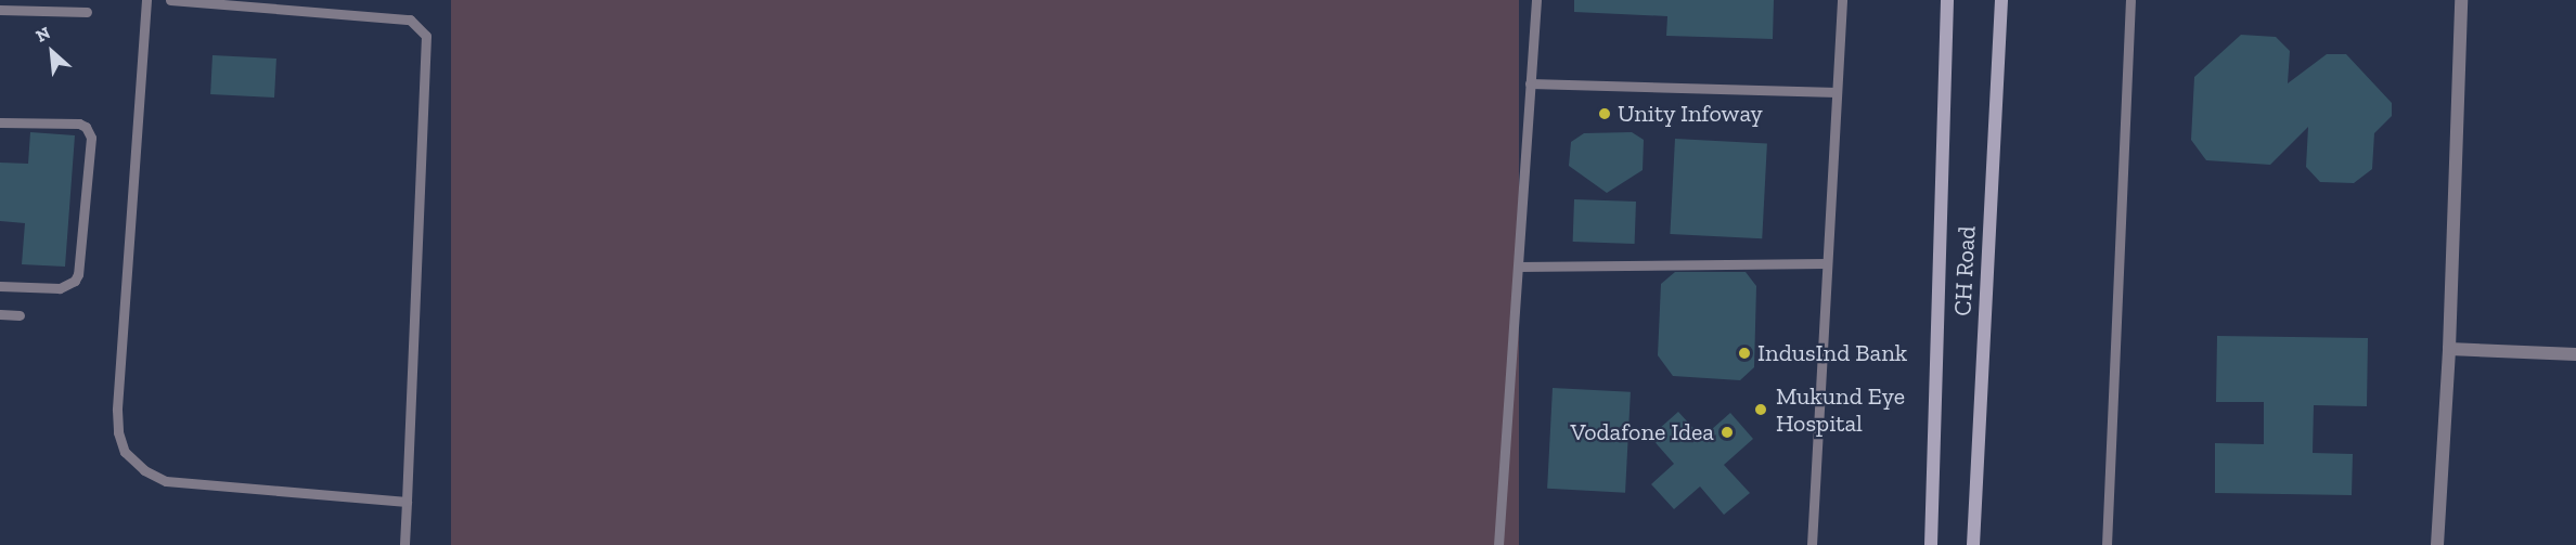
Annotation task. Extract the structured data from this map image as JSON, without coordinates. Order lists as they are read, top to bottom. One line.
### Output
{"streets":{"street":["CH Road"]},"places":["Unity Infoway","IndusInd Bank","Mukund Eye Hospital","Vodafone Idea"],"north":"top left"}
